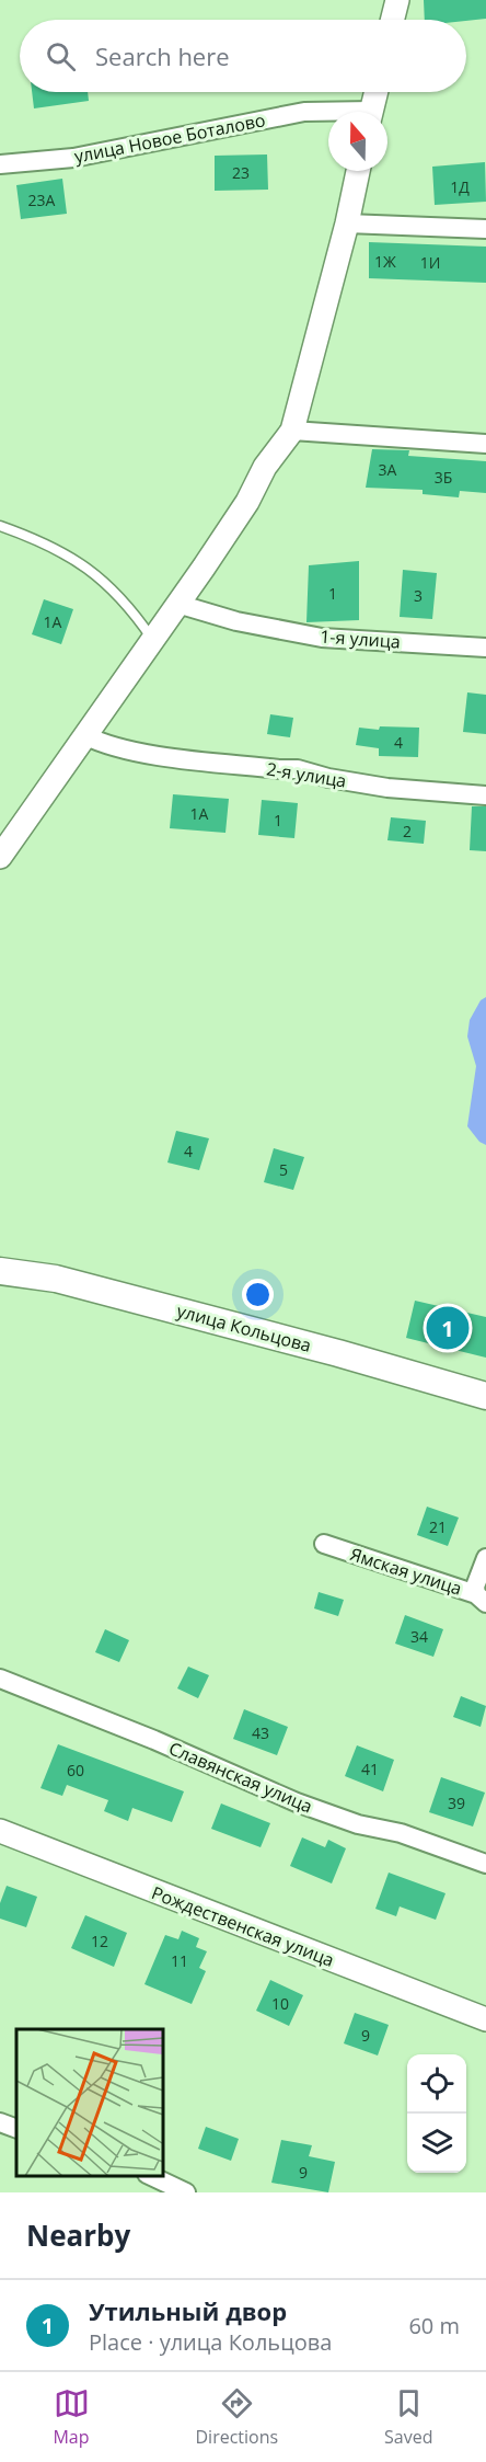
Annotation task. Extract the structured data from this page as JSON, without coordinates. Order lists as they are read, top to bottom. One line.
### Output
{"streets":{"main road":["улица Кольцова"],"street":["улица Новое Боталово","1-я улица","2-я улица","Ямская улица","Славянская улица","Рождественская улица"]},"house_numbers":["23","1Д","23А","1Ж","1И","3А","3Б","1","3","1А","4","1А","1","2","4","5","21","34","43","41","60","39","12","11","10","9","9"],"north":"top","page":{"search":"Search here","pins":"1","heading":"Nearby","list":[{"mark":"1","name":"Утильный двор","note":"Place · улица Кольцова","value":"60 m"}],"nav":["Map","Directions","Saved"]}}
